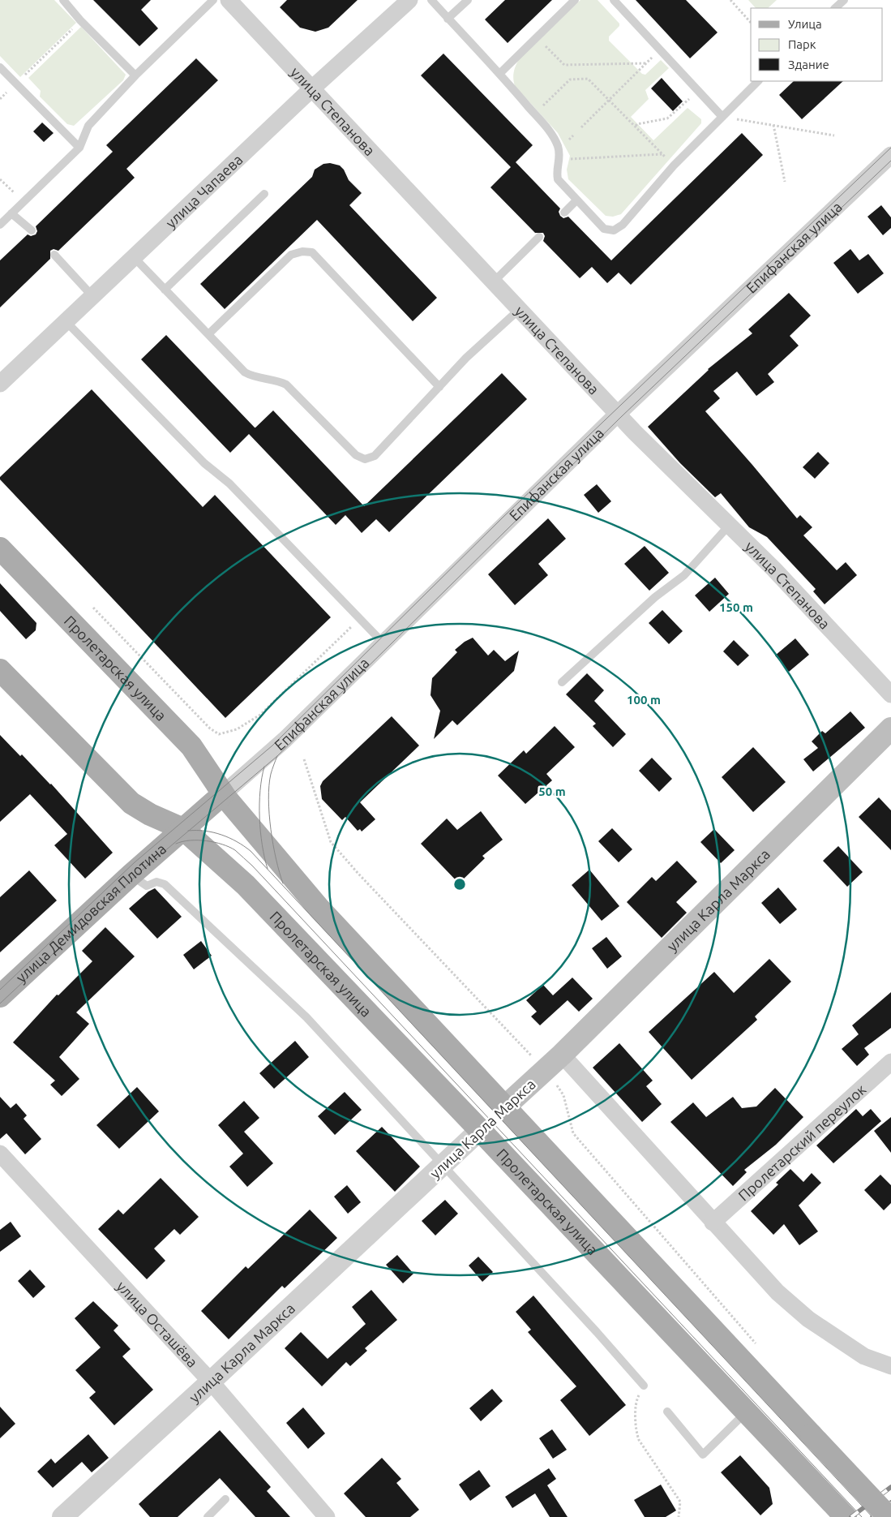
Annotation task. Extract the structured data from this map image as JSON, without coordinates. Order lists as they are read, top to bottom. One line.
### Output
{"streets":{"main road":["Пролетарская улица","улица Карла Маркса","улица Демидовская Плотина"],"street":["улица Степанова","улица Чапаева","Епифанская улица","Пролетарский переулок","улица Осташёва"]},"crossings":[["улица Степанова","улица Чапаева"],["улица Степанова","Епифанская улица"],["Епифанская улица","Пролетарская улица"],["Пролетарская улица","улица Карла Маркса"],["Пролетарская улица","улица Демидовская Плотина"],["улица Карла Маркса","улица Осташёва"]],"legend":["Улица","Парк","Здание"],"rings":["150 m","100 m","50 m"]}
